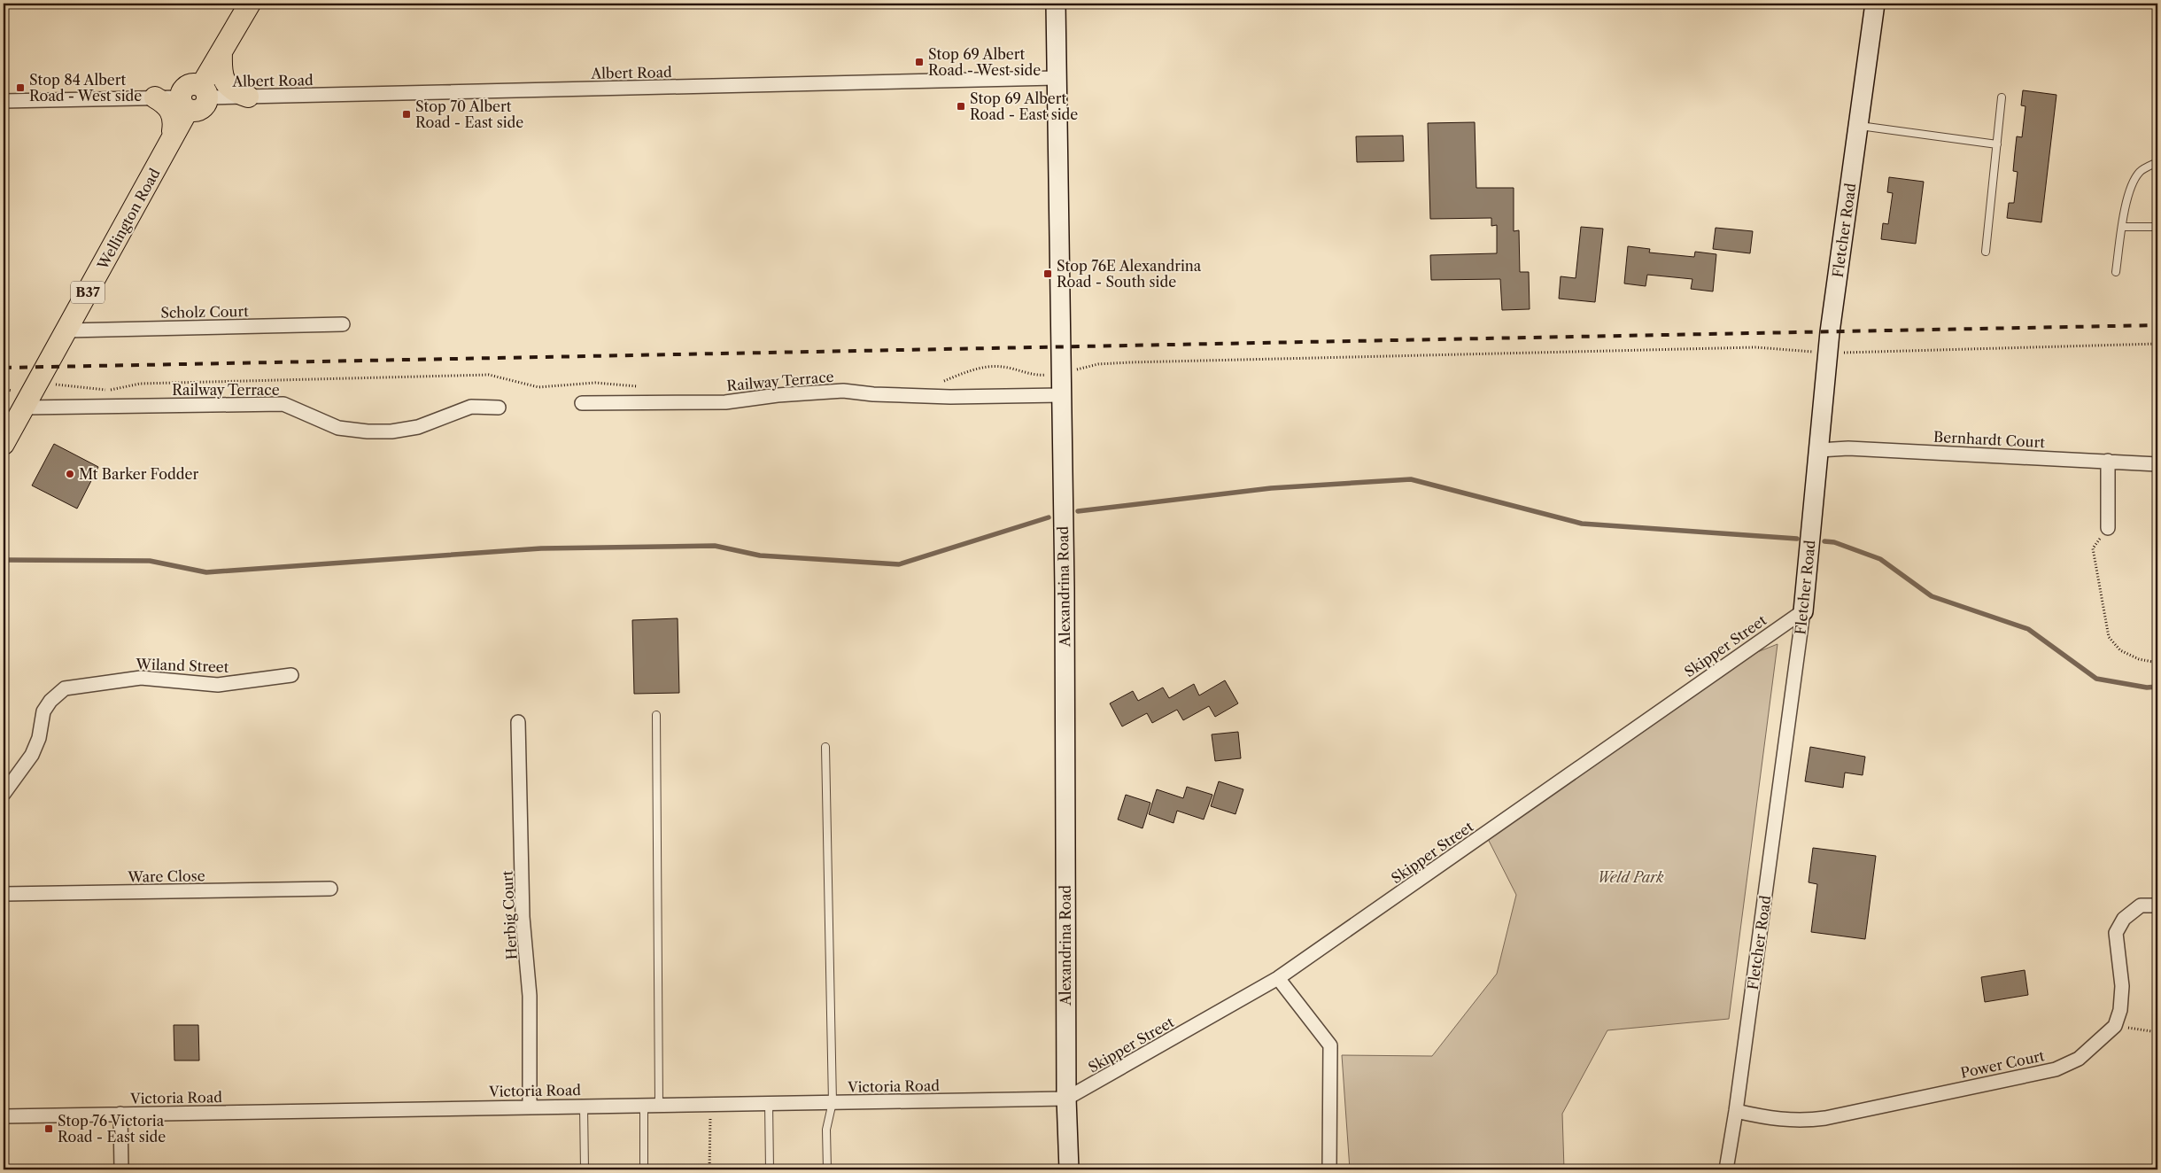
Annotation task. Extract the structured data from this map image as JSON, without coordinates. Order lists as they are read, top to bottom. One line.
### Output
{"streets":{"main road":["Wellington Road","Fletcher Road","B37","Alexandrina Road"],"street":["Albert Road","Scholz Court","Railway Terrace","Bernhardt Court","Skipper Street","Wiland Street","Ware Close","Herbig Court","Power Court","Victoria Road"]},"crossings":[["Albert Road","B37"],["Albert Road","Alexandrina Road"],["Wellington Road","B37"],["Wellington Road","Scholz Court"],["Wellington Road","Railway Terrace"],["Fletcher Road","Bernhardt Court"],["Fletcher Road","Skipper Street"],["Fletcher Road","Power Court"],["Railway Terrace","Alexandrina Road"],["Alexandrina Road","Skipper Street"],["Alexandrina Road","Victoria Road"],["Skipper Street","Victoria Road"],["Herbig Court","Victoria Road"]],"parks":["Weld Park"],"places":{"transit":["Stop 69 Albert Road - West side","Stop 84 Albert Road - West side","Stop 69 Albert Road - East side","Stop 70 Albert Road - East side","Stop 76E Alexandrina Road - South side","Stop 76 Victoria Road - East side"],"other":["Mt Barker Fodder"]}}
